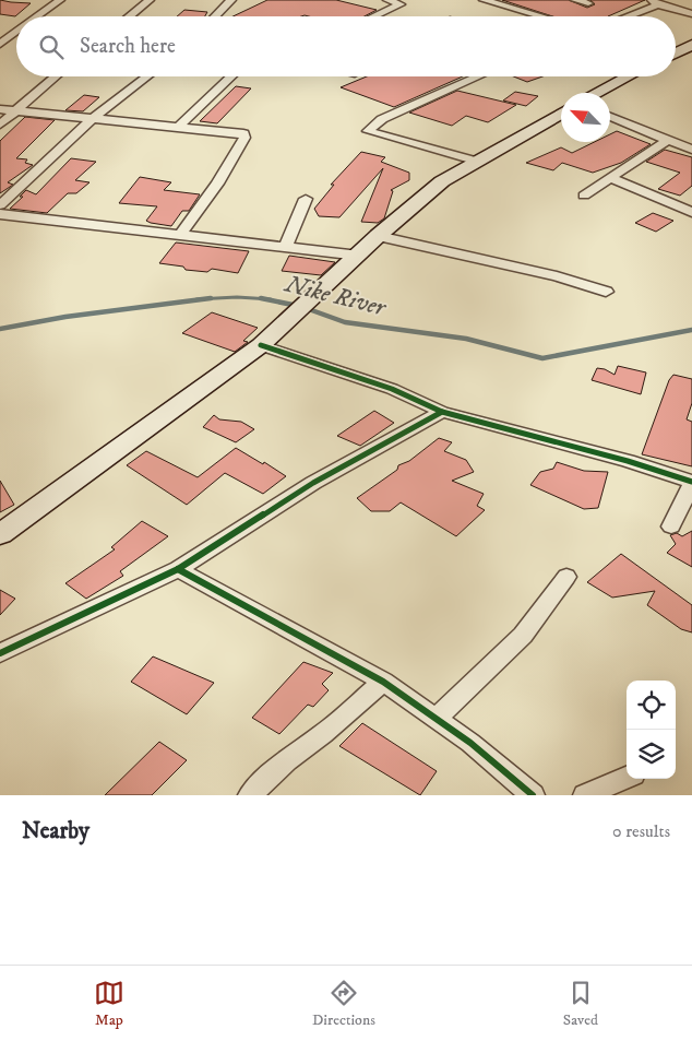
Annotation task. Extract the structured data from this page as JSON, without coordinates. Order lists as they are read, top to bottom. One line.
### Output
{"water":["Nike River"],"north":"top left","page":{"search":"Search here","heading":["Nearby","0 results"],"nav":["Map","Directions","Saved"]}}
